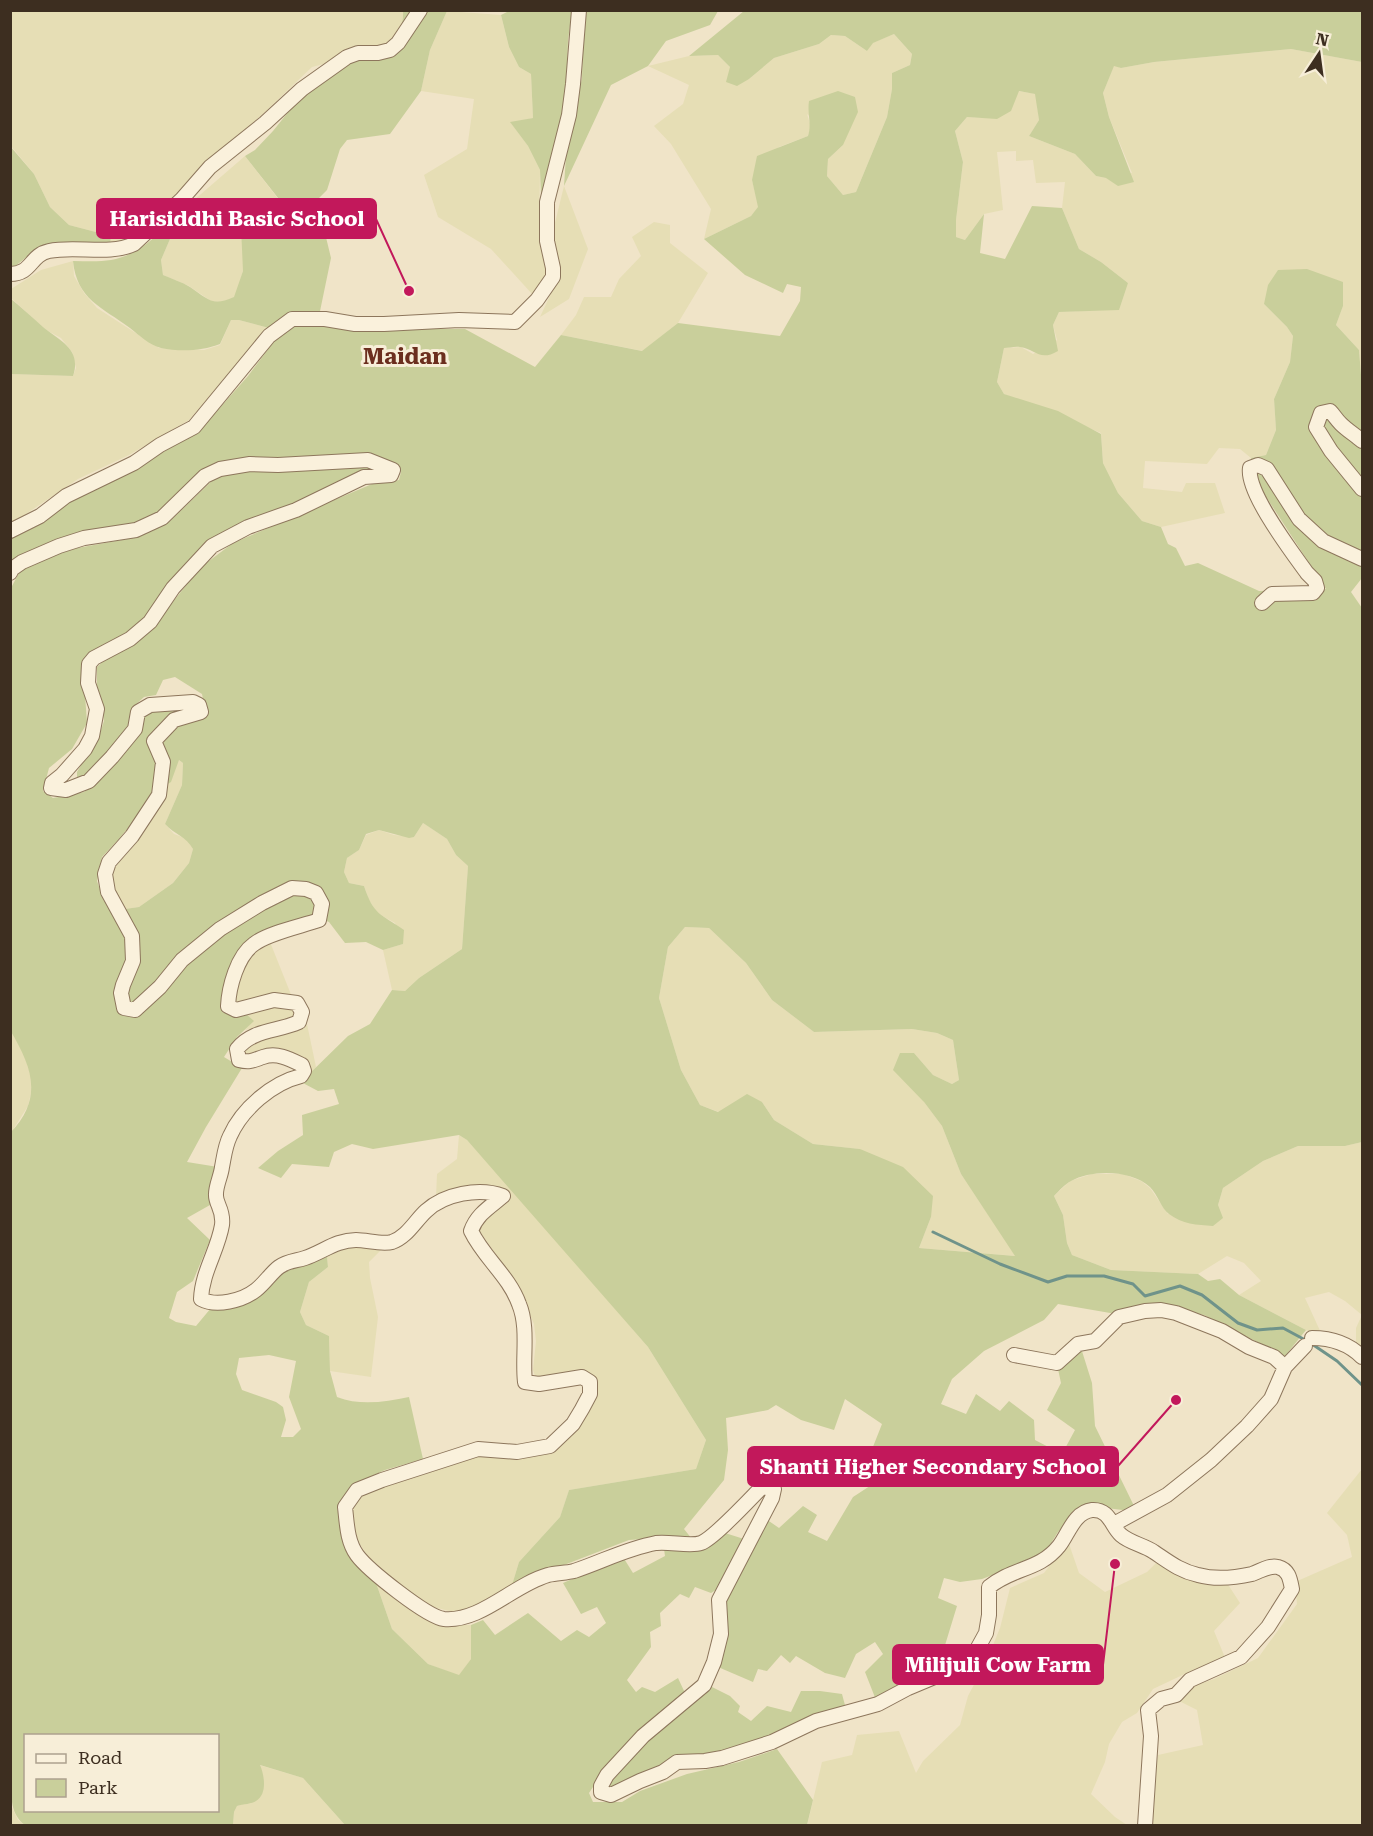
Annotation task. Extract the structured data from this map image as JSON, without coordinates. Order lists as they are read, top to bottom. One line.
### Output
{"districts":["Maidan"],"places":["Harisiddhi Basic School","Shanti Higher Secondary School","Milijuli Cow Farm"],"legend":["Road","Park"],"north":"top"}
